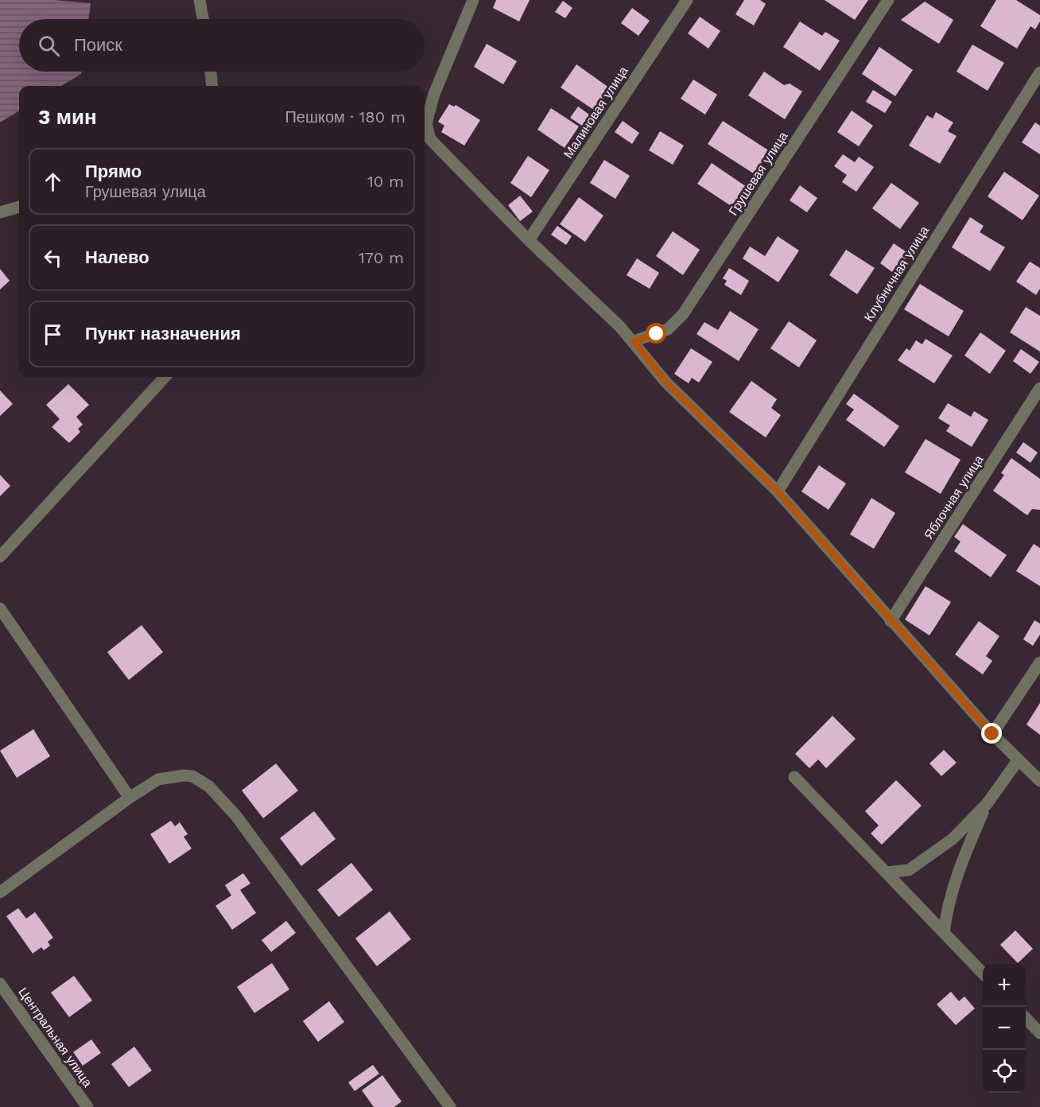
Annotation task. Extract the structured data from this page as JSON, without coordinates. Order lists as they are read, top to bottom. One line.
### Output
{"streets":{"street":["Малиновая улица","Грушевая улица","Клубничная улица","Яблочная улица","Центральная улица"]},"page":{"search":"Поиск","heading":["3 мин","Пешком · 180 m"],"list":[["Прямо","Грушевая улица","10 m"],["Налево","170 m"],"Пункт назначения"],"map_buttons":["+","−"]}}
